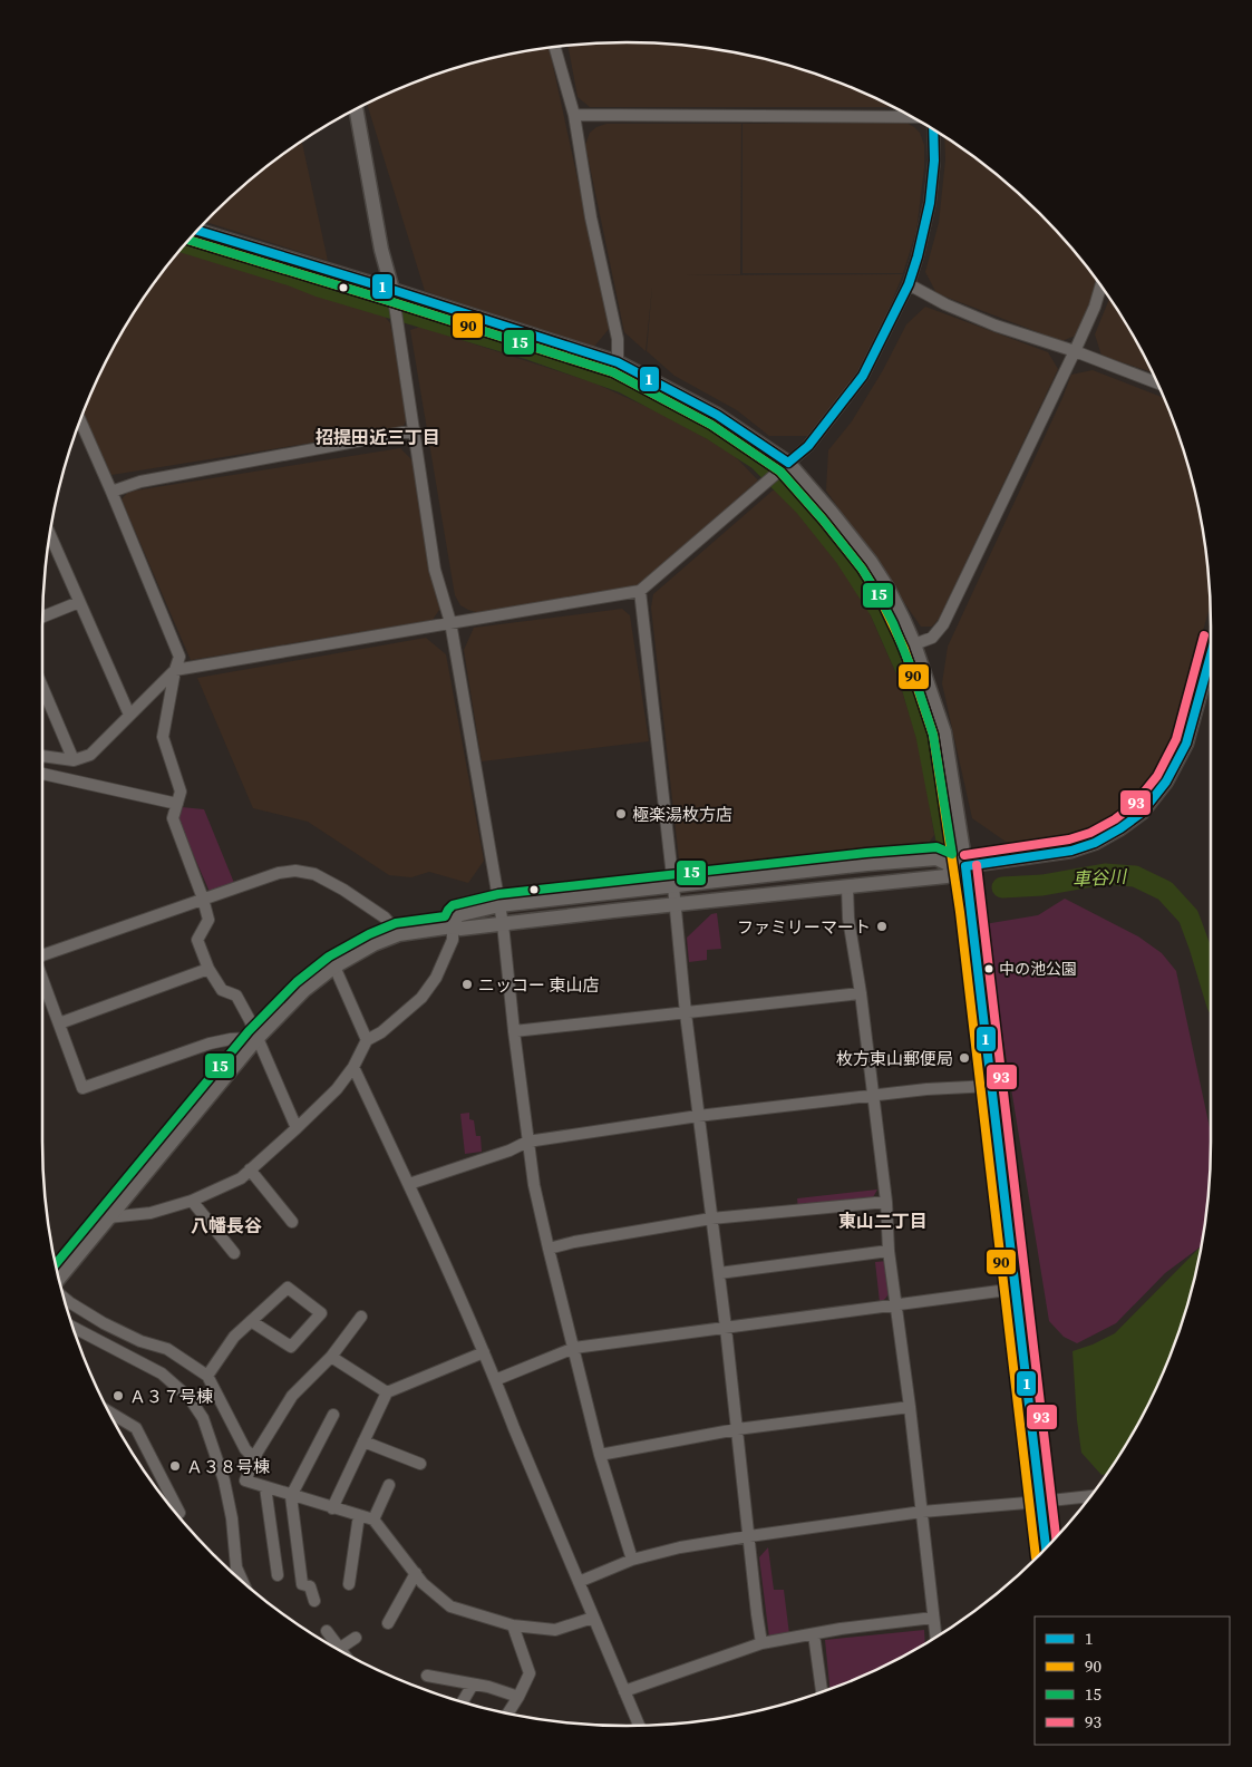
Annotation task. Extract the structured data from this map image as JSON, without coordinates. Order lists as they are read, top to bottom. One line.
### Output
{"districts":["招提田近三丁目","東山二丁目","八幡長谷"],"water":["車谷川"],"places":["極楽湯枚方店","ファミリーマート","中の池公園","ニッコー 東山店","枚方東山郵便局","Ａ３７号棟","Ａ３８号棟"],"lines":["transit line 1","transit line 90","transit line 15","transit line 93"],"legend":["1","90","15","93"]}
